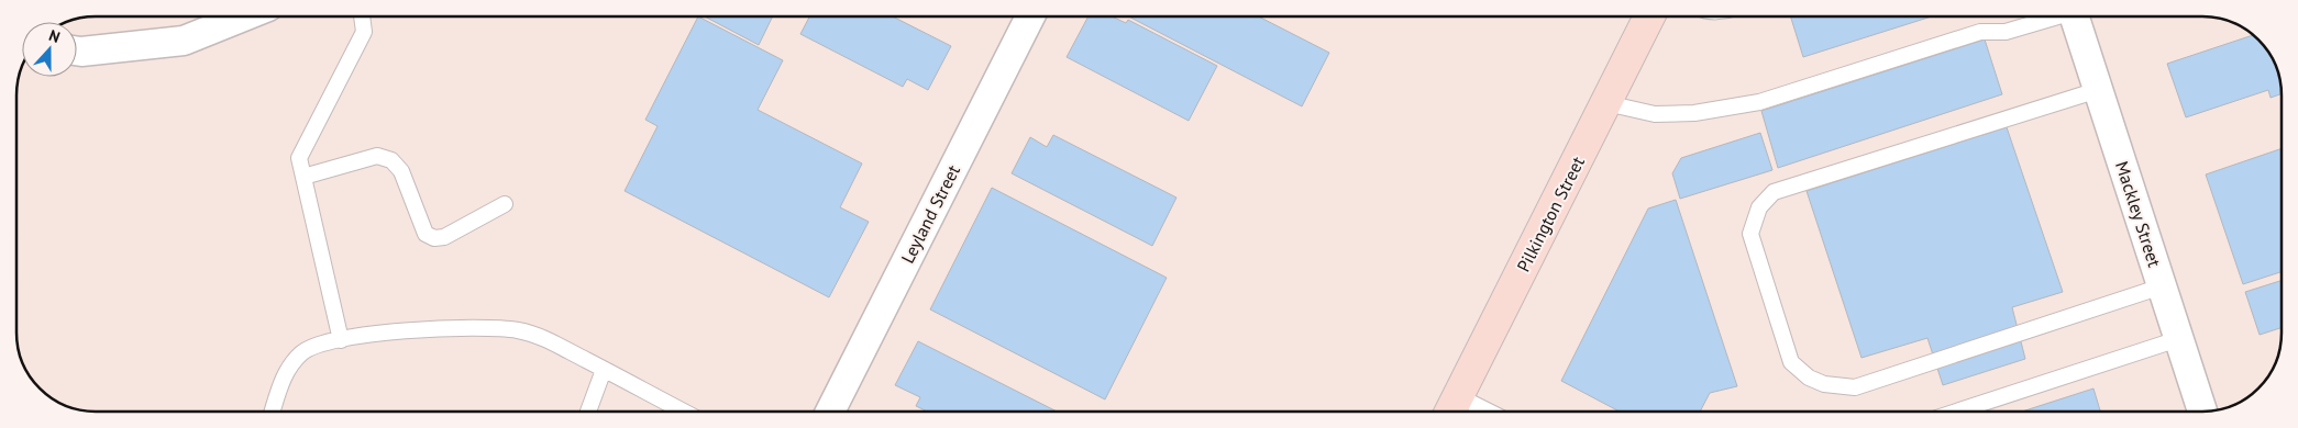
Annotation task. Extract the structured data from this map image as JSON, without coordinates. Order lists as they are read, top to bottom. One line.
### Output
{"streets":{"street":["Leyland Street","Pilkington Street","Mackley Street"]},"north":"top"}
